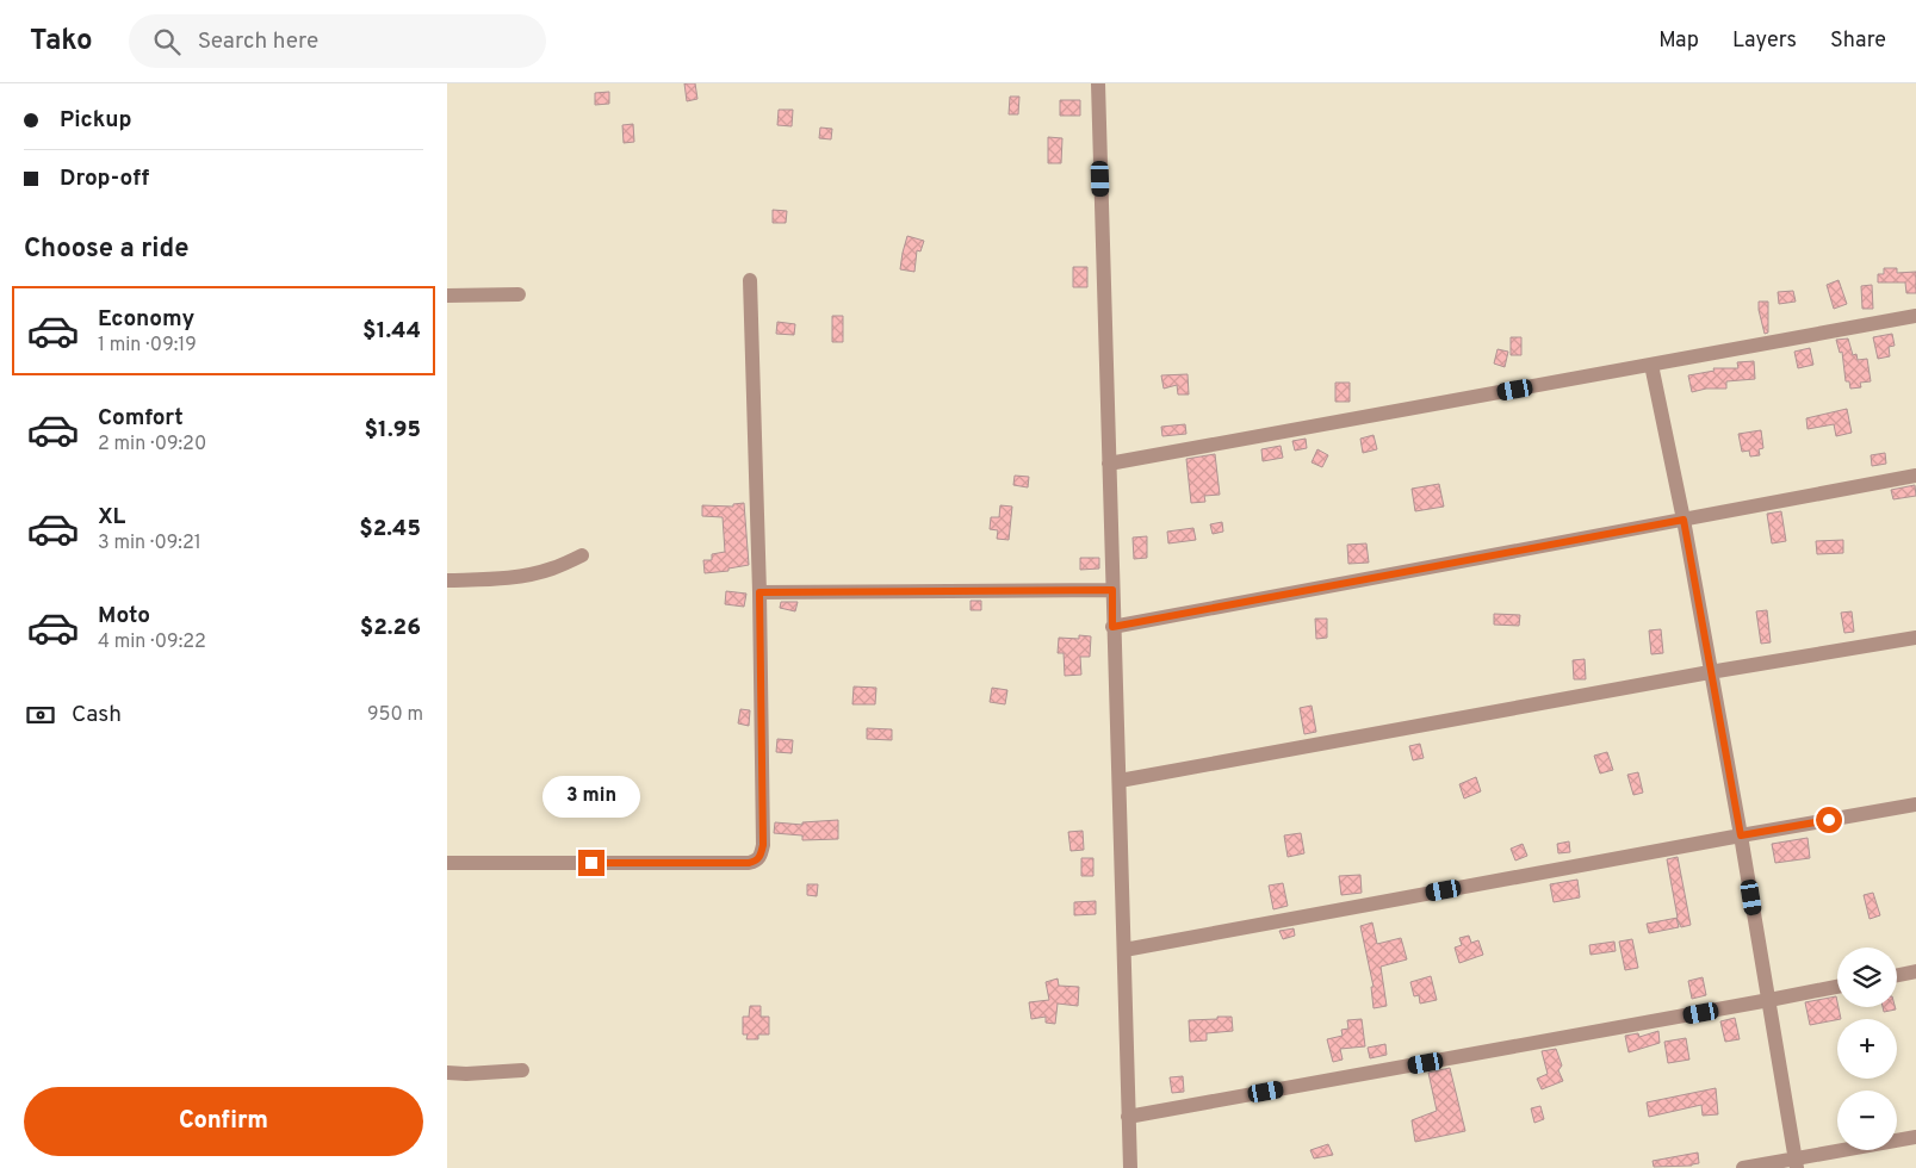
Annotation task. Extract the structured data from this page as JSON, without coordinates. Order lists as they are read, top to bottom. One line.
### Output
{"page":{"header":"Tako","search":"Search here","nav":["Map","Layers","Share"],"banner":["Pickup","Drop-off"],"heading":"Choose a ride","list":[{"name":"Economy","note":"1 min · 09:19","value":"$1.44"},{"name":"Comfort","note":"2 min · 09:20","value":"$1.95"},{"name":"XL","note":"3 min · 09:21","value":"$2.45"},{"name":"Moto","note":"4 min · 09:22","value":"$2.26"}],"pay":["Cash","950 m"],"bubble":"3 min","map_buttons":["+","−"],"buttons":"Confirm"}}
